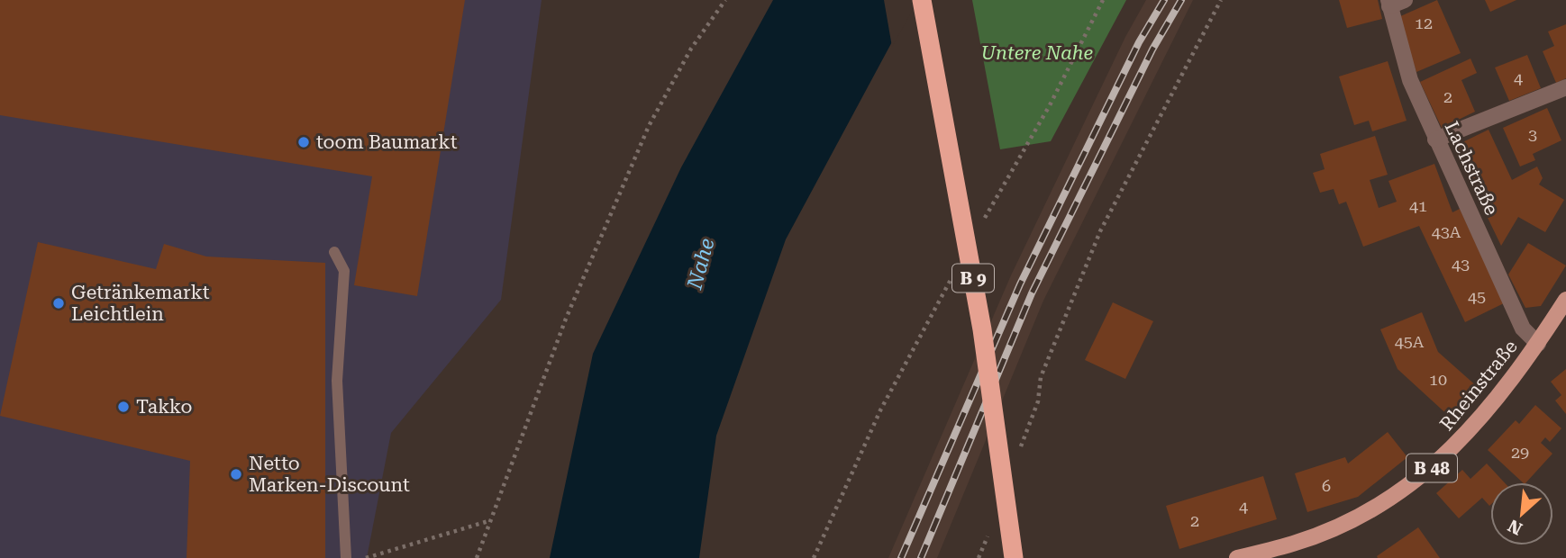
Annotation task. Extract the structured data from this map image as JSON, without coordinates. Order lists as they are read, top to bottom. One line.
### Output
{"streets":{"highway":["B 9"],"main road":["Rheinstraße","B 48"],"street":["Lachstraße"]},"crossings":[["Lachstraße","Rheinstraße"]],"water":["Nahe"],"parks":["Untere Nahe"],"places":["toom Baumarkt","Getränkemarkt Leichtlein","Takko","Netto Marken-Discount"],"house_numbers":["12","4","2","3","41","43A","43","45","45A","10","29","6","4","2"],"north":"bottom left"}
